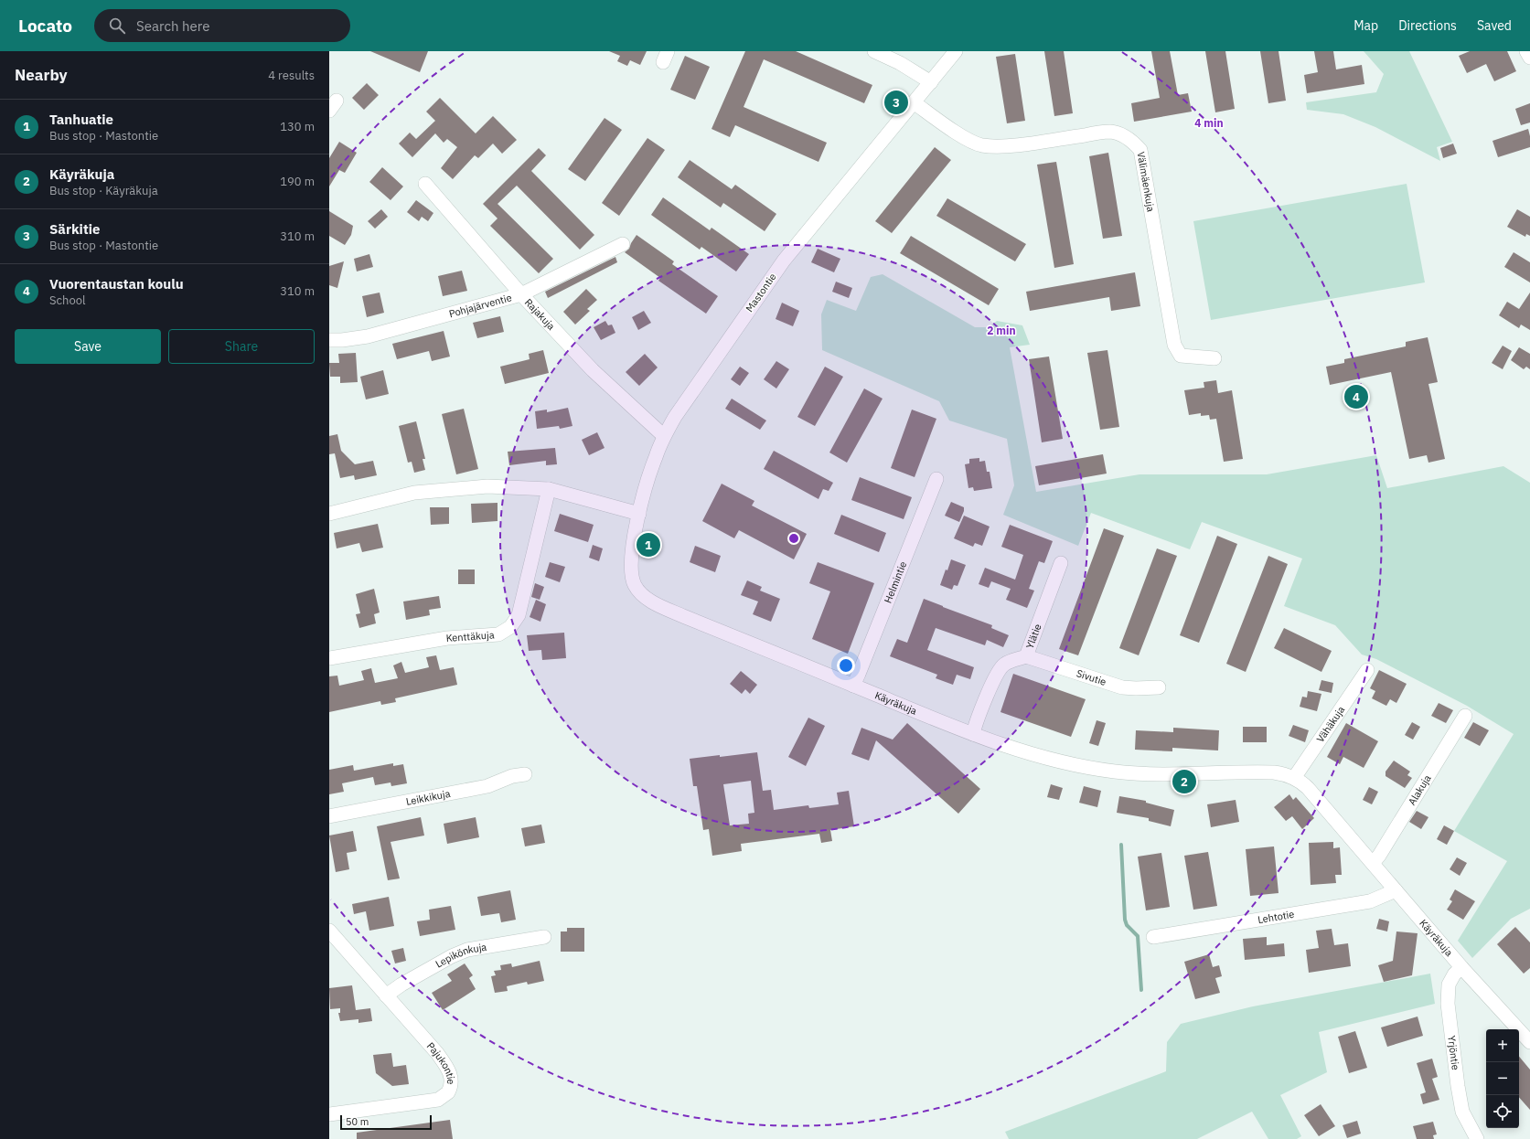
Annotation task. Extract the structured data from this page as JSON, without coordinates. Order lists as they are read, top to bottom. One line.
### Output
{"streets":{"street":["Välimäenkuja","Mastontie","Pohjajärventie","Rajakuja","Helmintie","Kenttäkuja","Ylätie","Sivutie","Käyräkuja","Vähäkuja","Alakuja","Leikkikuja","Lehtotie","Lepikönkuja","Yrjöntie","Pajukontie"]},"crossings":[["Välimäenkuja","Mastontie"],["Mastontie","Rajakuja"],["Mastontie","Käyräkuja"],["Pohjajärventie","Rajakuja"],["Helmintie","Käyräkuja"],["Ylätie","Sivutie"],["Ylätie","Käyräkuja"],["Käyräkuja","Vähäkuja"],["Käyräkuja","Alakuja"],["Käyräkuja","Lehtotie"],["Käyräkuja","Yrjöntie"],["Lepikönkuja","Pajukontie"]],"scale_bar":"50 m","page":{"header":"Locato","search":"Search here","nav":["Map","Directions","Saved"],"heading":["Nearby","4 results"],"pins":["3","4","1","2"],"list":[{"mark":"1","name":"Tanhuatie","note":"Bus stop · Mastontie","value":"130 m"},{"mark":"2","name":"Käyräkuja","note":"Bus stop · Käyräkuja","value":"190 m"},{"mark":"3","name":"Särkitie","note":"Bus stop · Mastontie","value":"310 m"},{"mark":"4","name":"Vuorentaustan koulu","note":"School","value":"310 m"}],"buttons":["Save","Share"],"map_buttons":["+","−"],"scale":"50 m"},"rings":["4 min","2 min"]}
